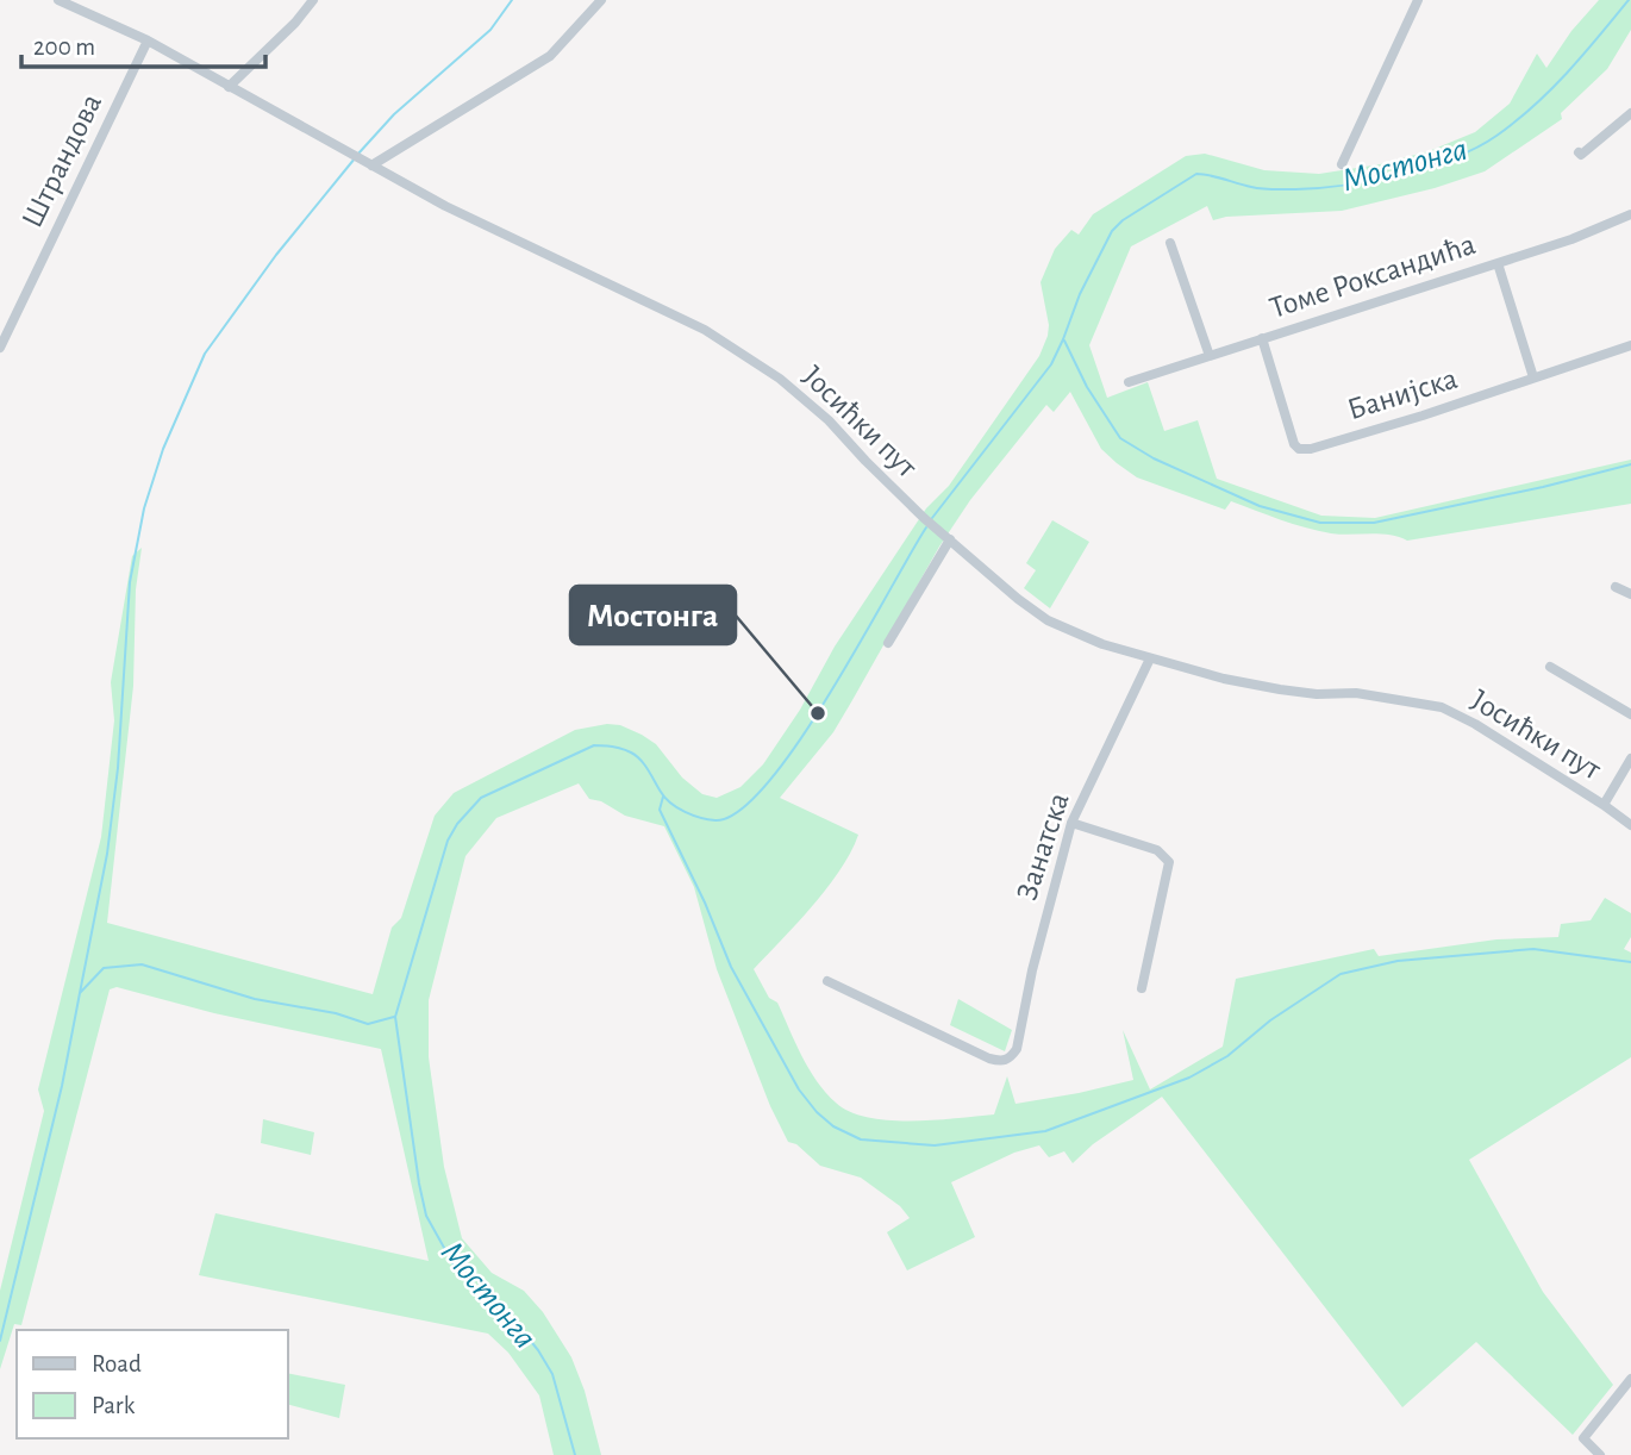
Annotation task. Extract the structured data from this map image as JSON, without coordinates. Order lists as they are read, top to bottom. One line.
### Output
{"streets":{"street":["Штрандова","Томе Роксандића","Банијска","Јосићки пут","Занатска"]},"crossings":[["Штрандова","Јосићки пут"],["Томе Роксандића","Банијска"],["Јосићки пут","Занатска"]],"water":["Мостонга"],"places":["Мостонга"],"legend":["Road","Park"],"scale_bar":"200 m"}
